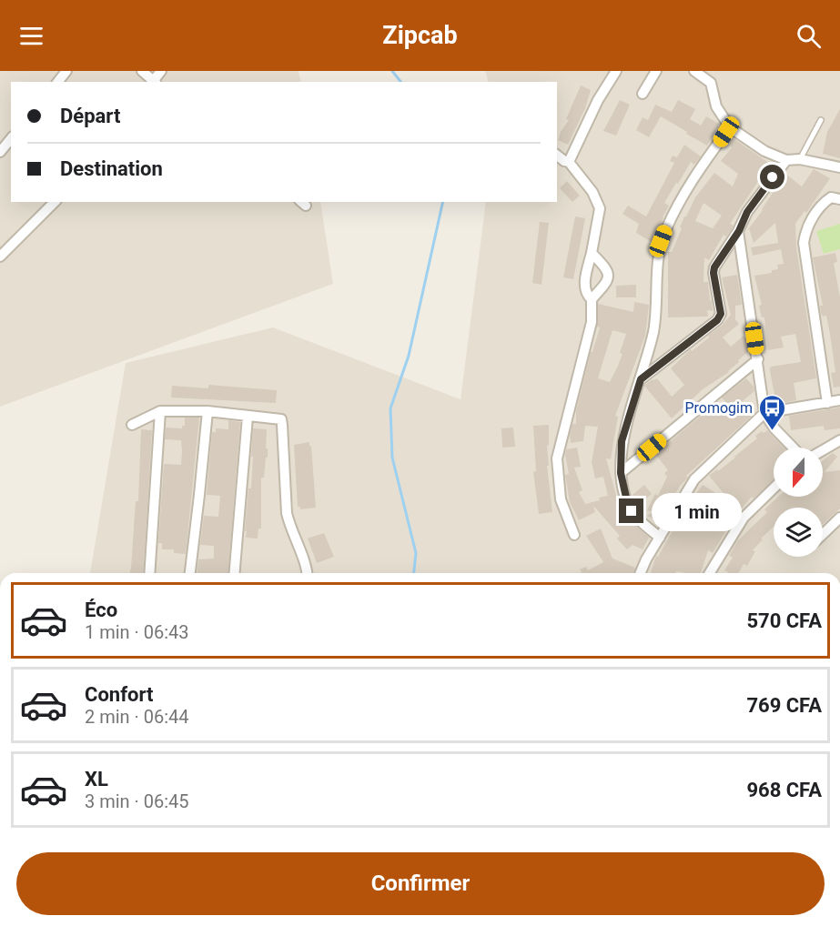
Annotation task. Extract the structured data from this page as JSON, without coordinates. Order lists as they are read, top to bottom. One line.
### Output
{"places":{"bus stop":["Promogim"]},"north":"bottom","page":{"header":"Zipcab","banner":["Départ","Destination"],"bubble":"1 min","list":[{"name":"Éco","note":"1 min · 06:43","value":"570 CFA"},{"name":"Confort","note":"2 min · 06:44","value":"769 CFA"},{"name":"XL","note":"3 min · 06:45","value":"968 CFA"}],"buttons":"Confirmer"}}
